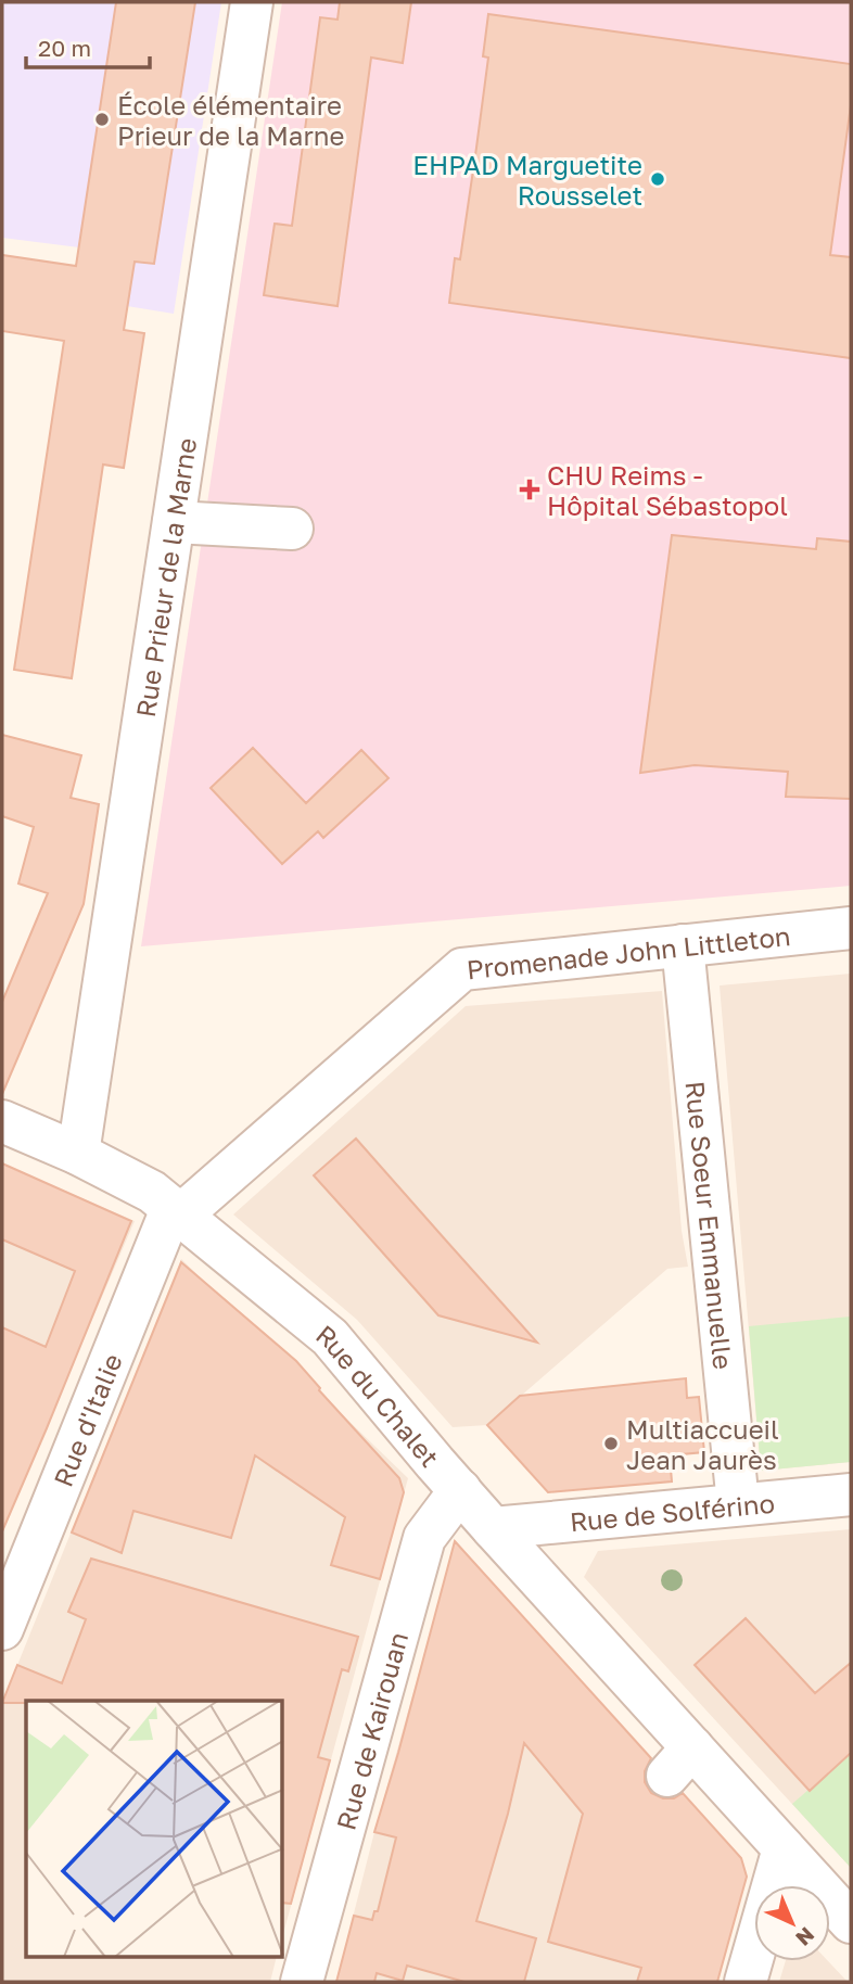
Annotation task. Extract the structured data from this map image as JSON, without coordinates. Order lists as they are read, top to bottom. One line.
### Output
{"streets":{"street":["Rue Prieur de la Marne","Promenade John Littleton","Rue Soeur Emmanuelle","Rue du Chalet","Rue d'Italie","Rue de Solférino","Rue de Kairouan"]},"crossings":[["Rue Prieur de la Marne","Rue du Chalet"],["Promenade John Littleton","Rue Soeur Emmanuelle"],["Promenade John Littleton","Rue du Chalet"],["Promenade John Littleton","Rue d'Italie"],["Rue Soeur Emmanuelle","Rue de Solférino"],["Rue du Chalet","Rue d'Italie"],["Rue du Chalet","Rue de Solférino"],["Rue du Chalet","Rue de Kairouan"]],"places":{"other":["École élémentaire Prieur de la Marne","EHPAD Marguetite Rousselet","Multiaccueil Jean Jaurès"],"health":["CHU Reims - Hôpital Sébastopol"]},"scale_bar":"20 m","north":"bottom right"}
